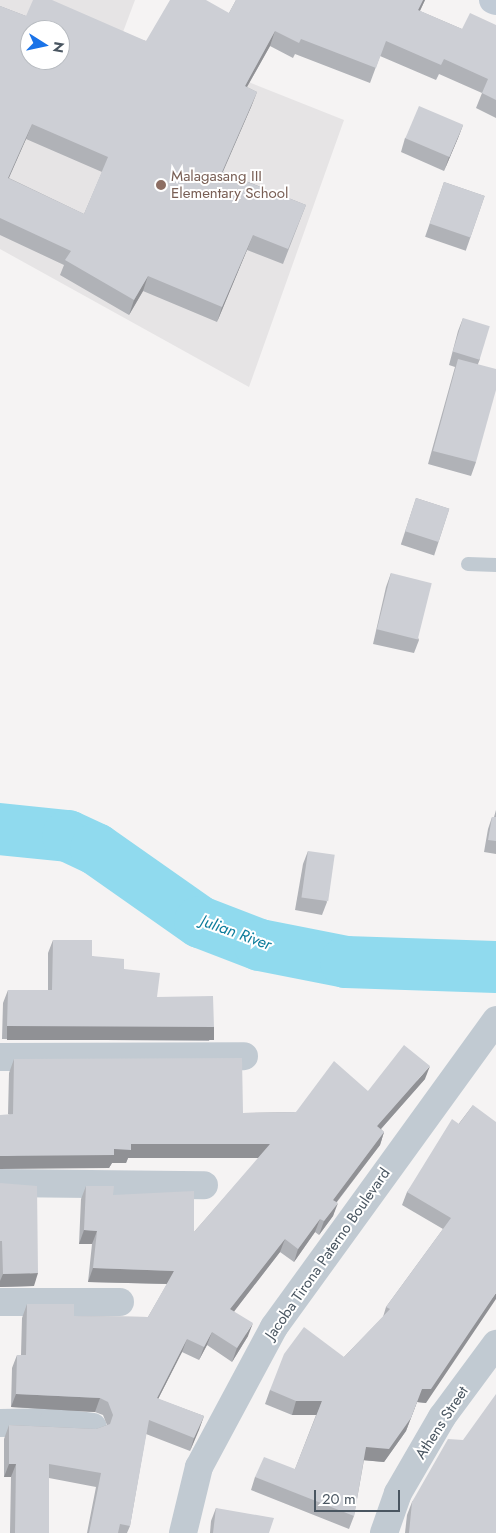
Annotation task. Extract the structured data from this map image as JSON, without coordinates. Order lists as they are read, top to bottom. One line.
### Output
{"streets":{"street":["Jacoba Tirona Paterno Boulevard","Athens Street"]},"water":["Julian River"],"places":["Malagasang III Elementary School"],"scale_bar":"20 m","north":"right"}
